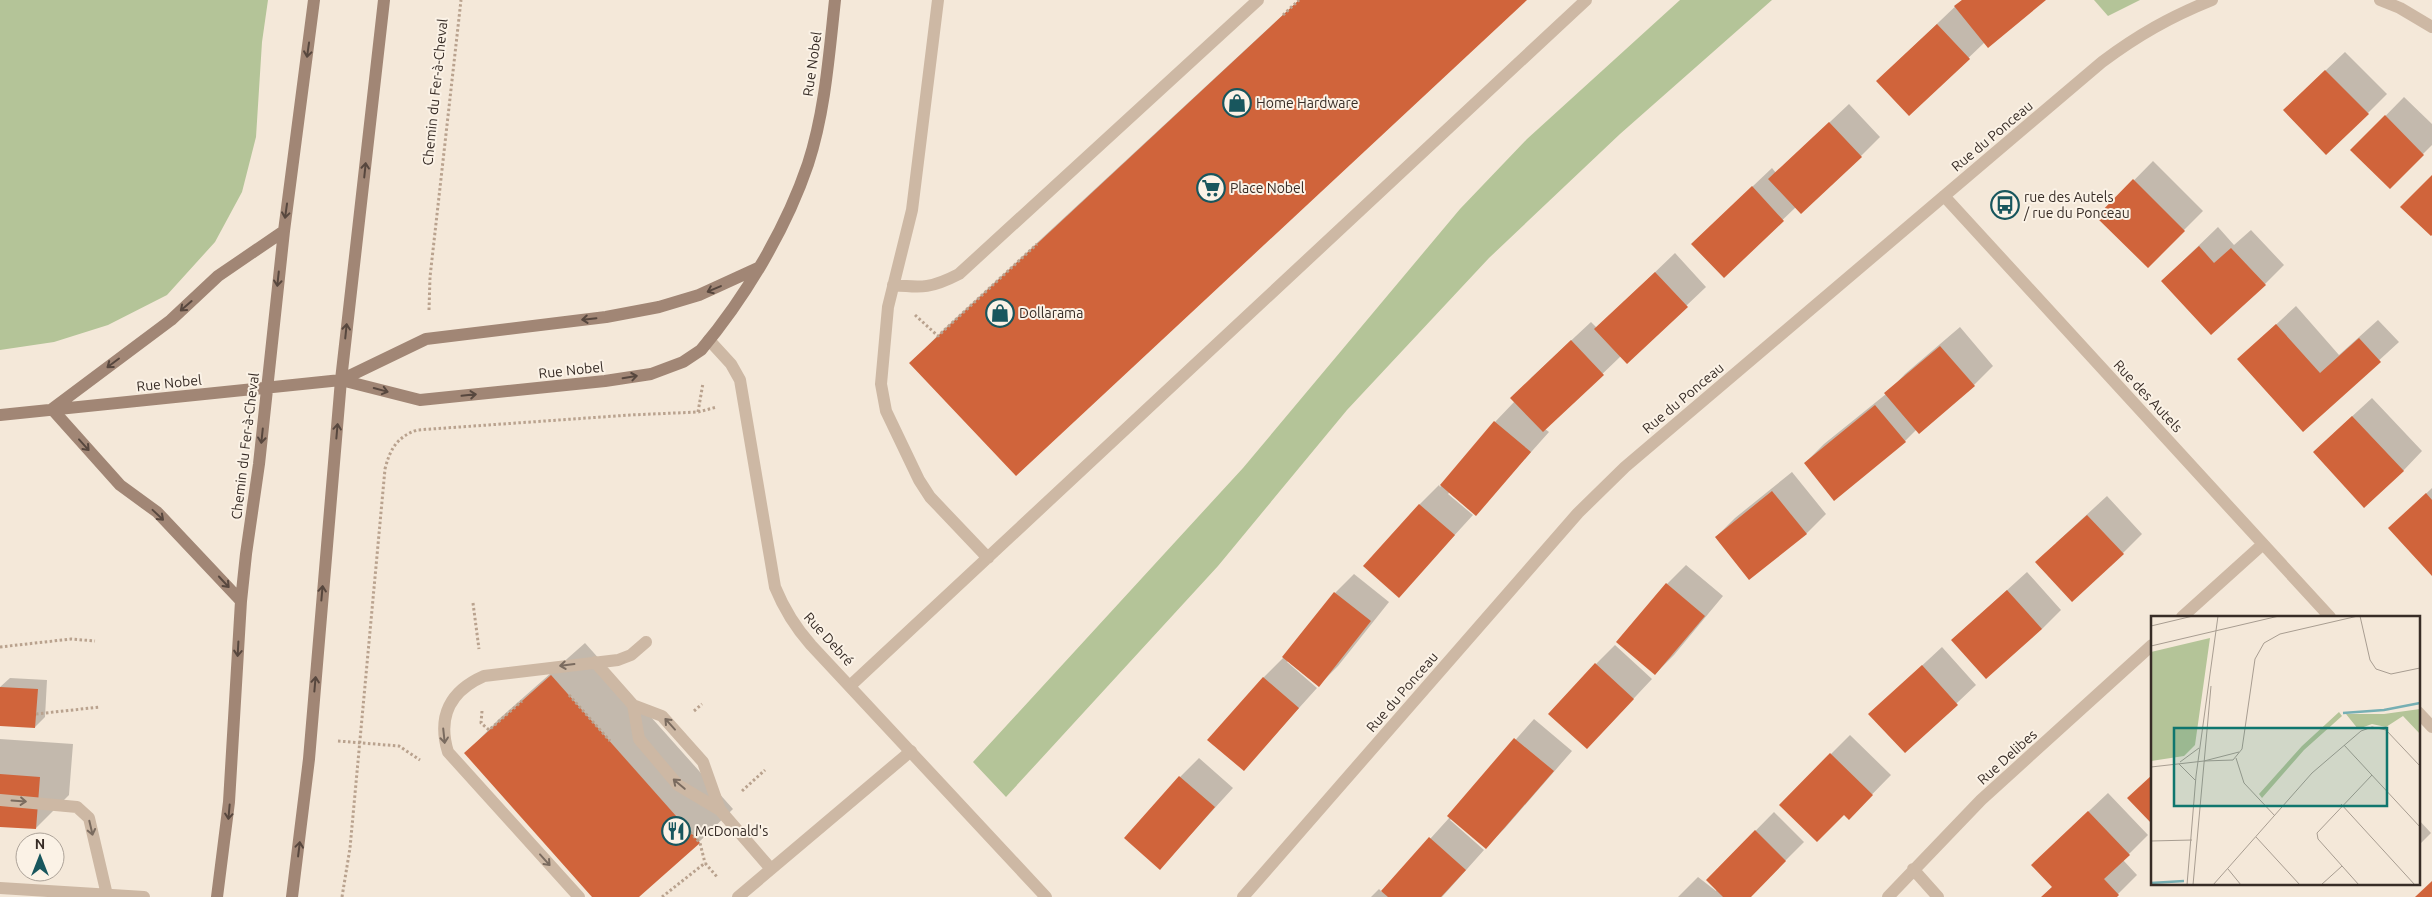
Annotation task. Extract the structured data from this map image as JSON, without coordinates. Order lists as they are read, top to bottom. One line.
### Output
{"streets":{"street":["Rue Nobel","Chemin du Fer-à-Cheval","Rue du Ponceau","Rue des Autels","Rue Debré","Rue Delibes"]},"crossings":[["Rue Nobel","Chemin du Fer-à-Cheval"],["Rue Nobel","Rue Debré"],["Rue du Ponceau","Rue des Autels"]],"places":{"shop":["Home Hardware","Dollarama"],"supermarket":["Place Nobel"],"bus stop":["rue des Autels / rue du Ponceau"],"restaurant":["McDonald's"]},"north":"top"}
